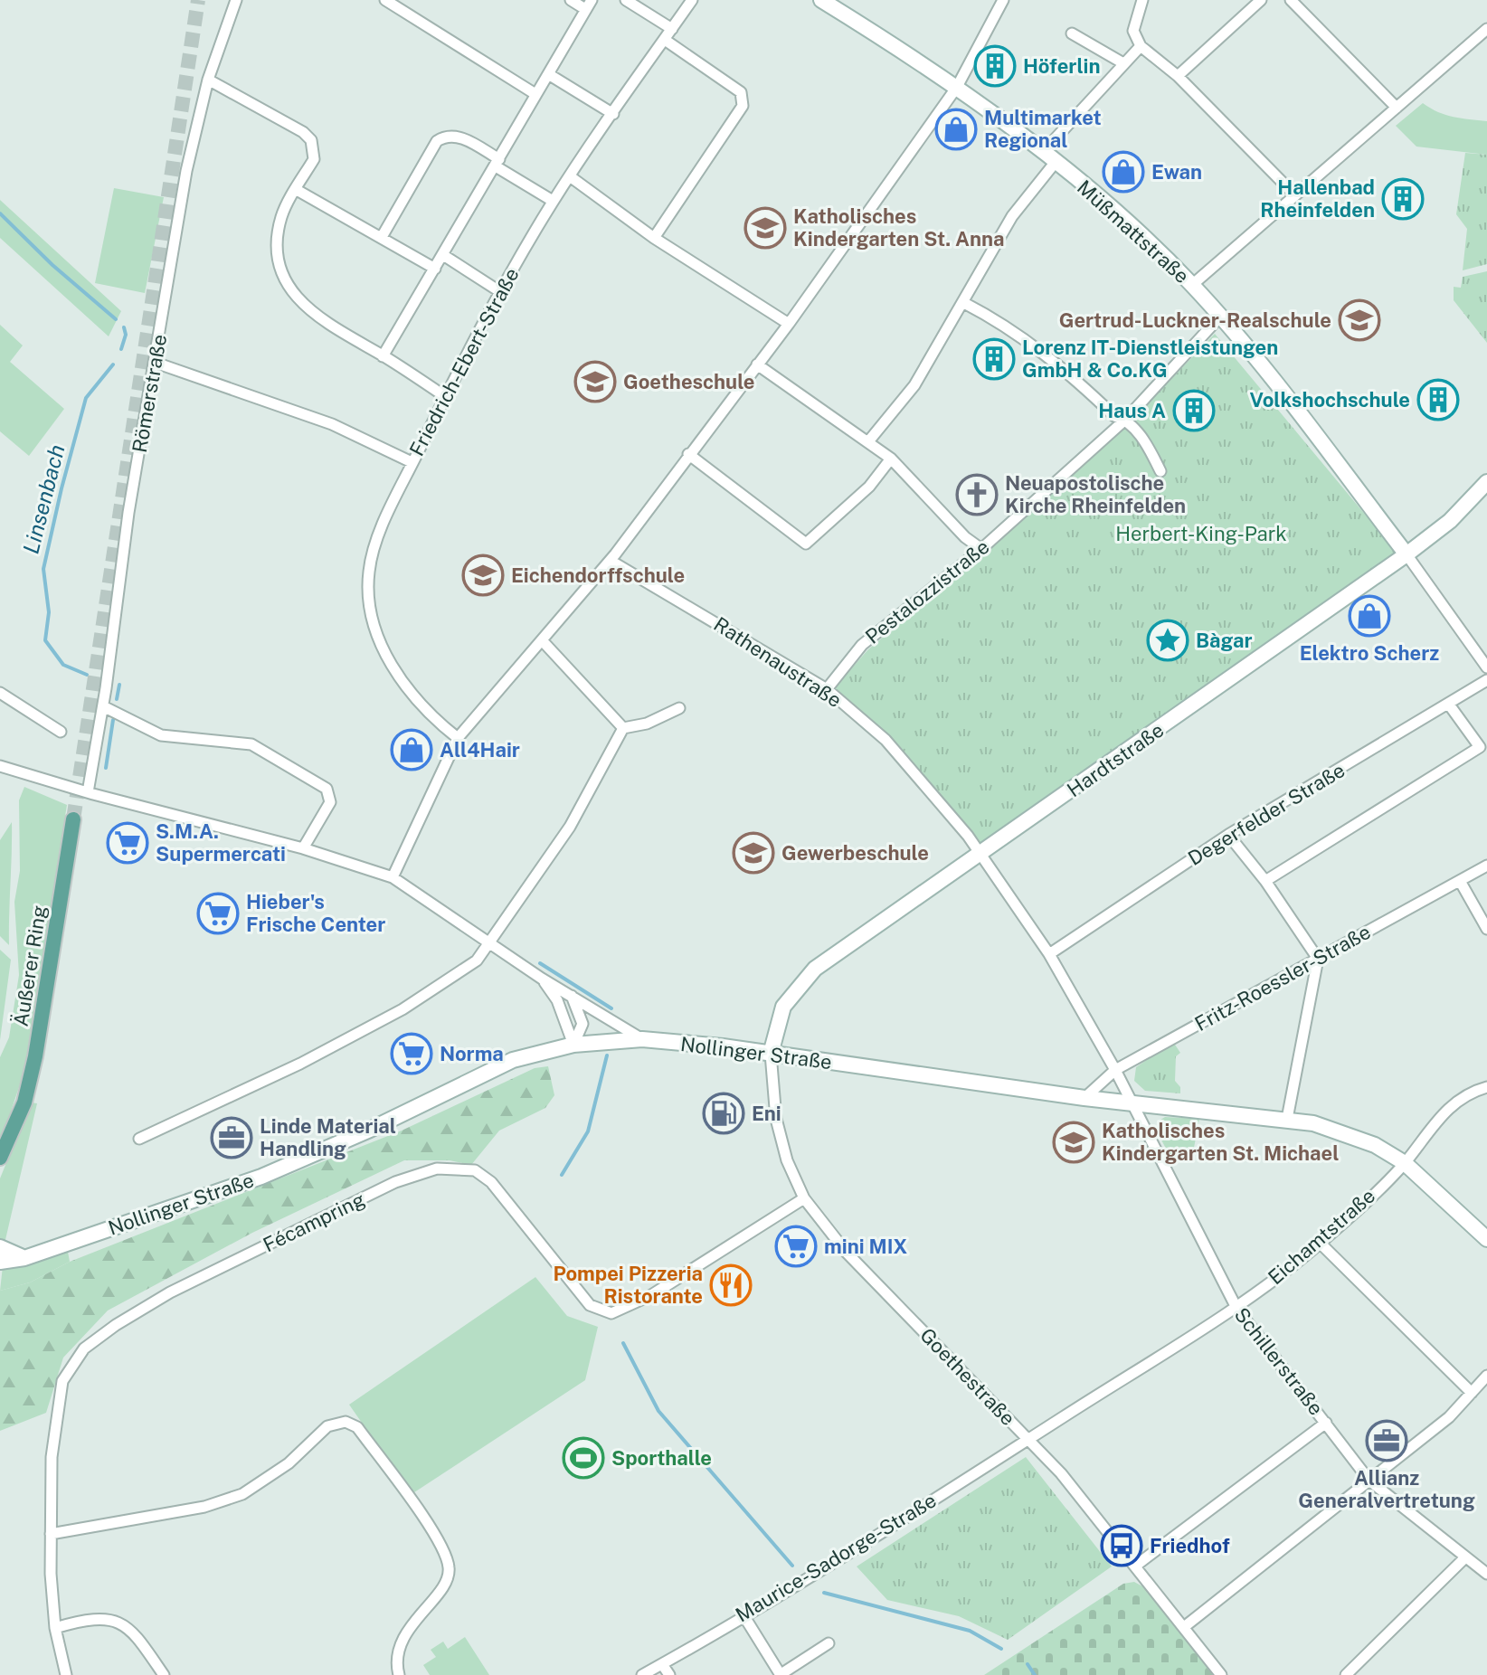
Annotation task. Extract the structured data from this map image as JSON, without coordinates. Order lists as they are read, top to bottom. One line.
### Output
{"streets":{"main road":["Äußerer Ring"],"street":["Müßmattstraße","Friedrich-Ebert-Straße","Römerstraße","Pestalozzistraße","Rathenaustraße","Hardtstraße","Degerfelder Straße","Fritz-Roessler-Straße","Nollinger Straße","Fécampring","Eichamtstraße","Schillerstraße","Goethestraße","Maurice-Sadorge-Straße"]},"crossings":[["Müßmattstraße","Pestalozzistraße"],["Müßmattstraße","Hardtstraße"],["Pestalozzistraße","Rathenaustraße"],["Rathenaustraße","Hardtstraße"],["Rathenaustraße","Degerfelder Straße"],["Rathenaustraße","Schillerstraße"],["Hardtstraße","Nollinger Straße"],["Hardtstraße","Goethestraße"],["Degerfelder Straße","Schillerstraße"],["Fritz-Roessler-Straße","Nollinger Straße"],["Fritz-Roessler-Straße","Schillerstraße"],["Nollinger Straße","Eichamtstraße"],["Nollinger Straße","Schillerstraße"],["Nollinger Straße","Goethestraße"],["Fécampring","Goethestraße"],["Eichamtstraße","Schillerstraße"],["Eichamtstraße","Goethestraße"],["Eichamtstraße","Maurice-Sadorge-Straße"],["Goethestraße","Maurice-Sadorge-Straße"]],"water":["Linsenbach"],"parks":["Herbert-King-Park"],"places":{"building":["Höferlin","Hallenbad Rheinfelden","Lorenz IT-Dienstleistungen GmbH & Co.KG","Volkshochschule","Haus A"],"shop":["Multimarket Regional","Ewan","Elektro Scherz","All4Hair"],"school or university":["Katholisches Kindergarten St. Anna","Gertrud-Luckner-Realschule","Goetheschule","Eichendorffschule","Gewerbeschule","Katholisches Kindergarten St. Michael"],"church":["Neuapostolische Kirche Rheinfelden"],"place":["Bàgar"],"supermarket":["S.M.A. Supermercati","Hieber's Frische Center","Norma","mini MIX"],"fuel station":["Eni"],"office":["Linde Material Handling","Allianz Generalvertretung"],"restaurant":["Pompei Pizzeria Ristorante"],"sports":["Sporthalle"],"bus stop":["Friedhof"]}}
